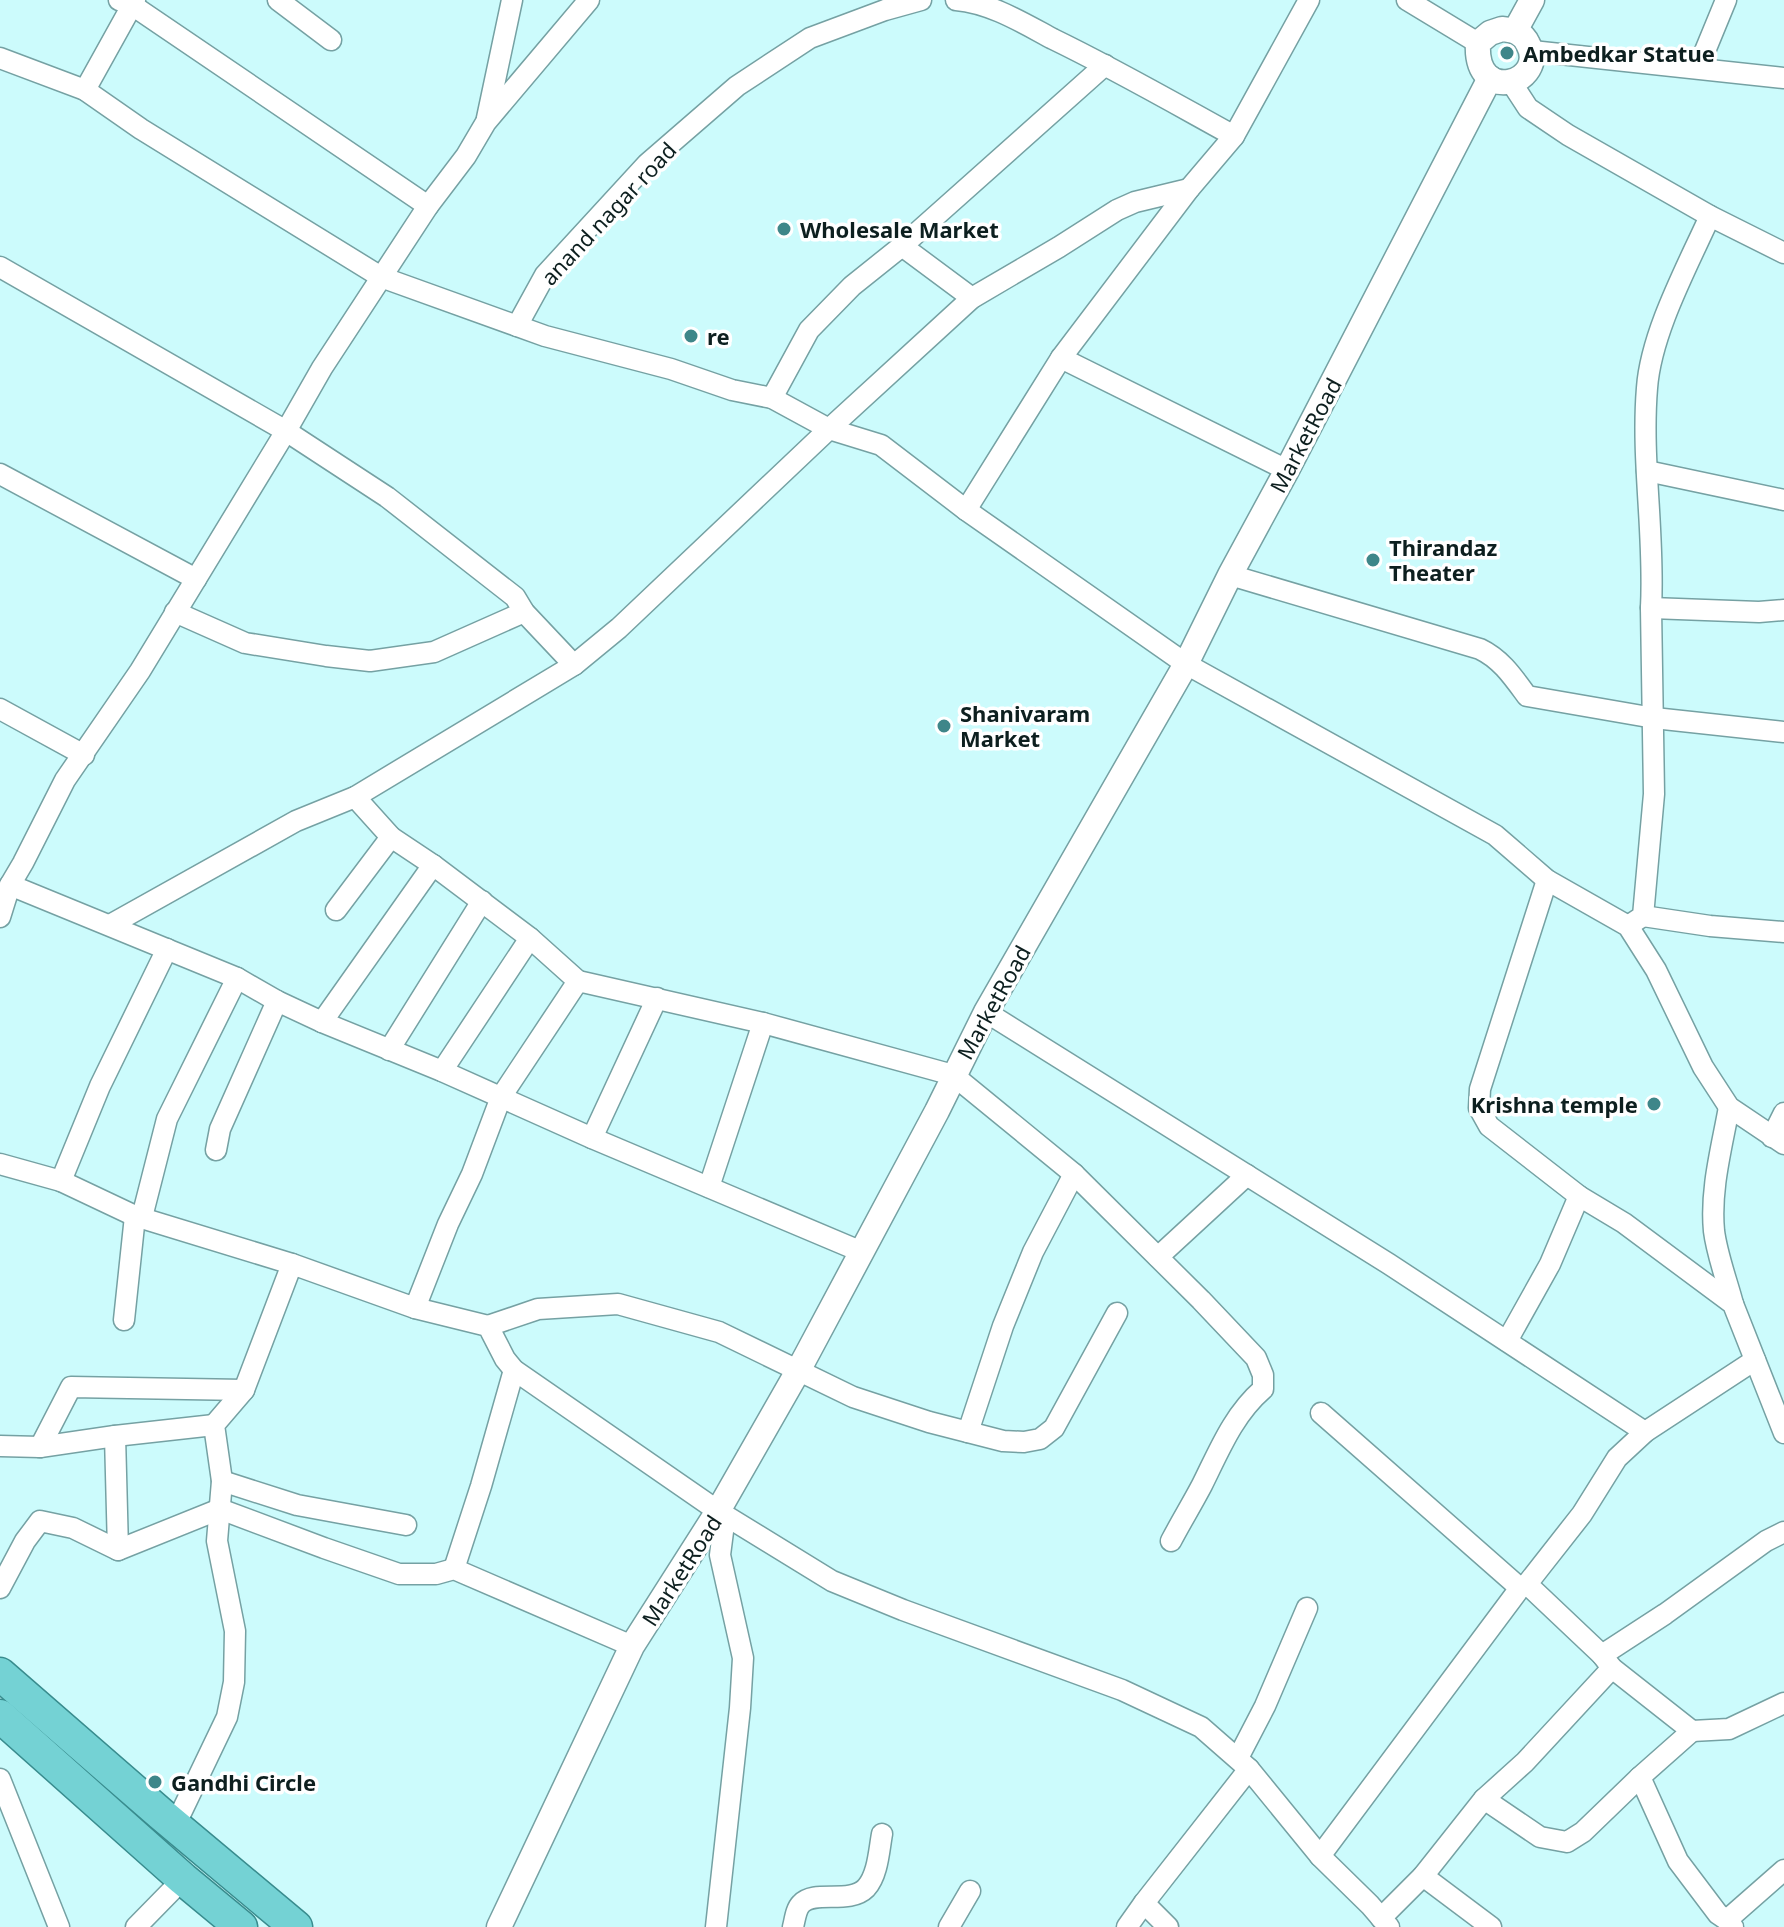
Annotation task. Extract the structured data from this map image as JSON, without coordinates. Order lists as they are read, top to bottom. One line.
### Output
{"streets":{"street":["anand nagar road","MarketRoad"]},"places":["Ambedkar Statue","Wholesale Market","re","Thirandaz Theater","Shanivaram Market","Krishna temple","Gandhi Circle"]}
